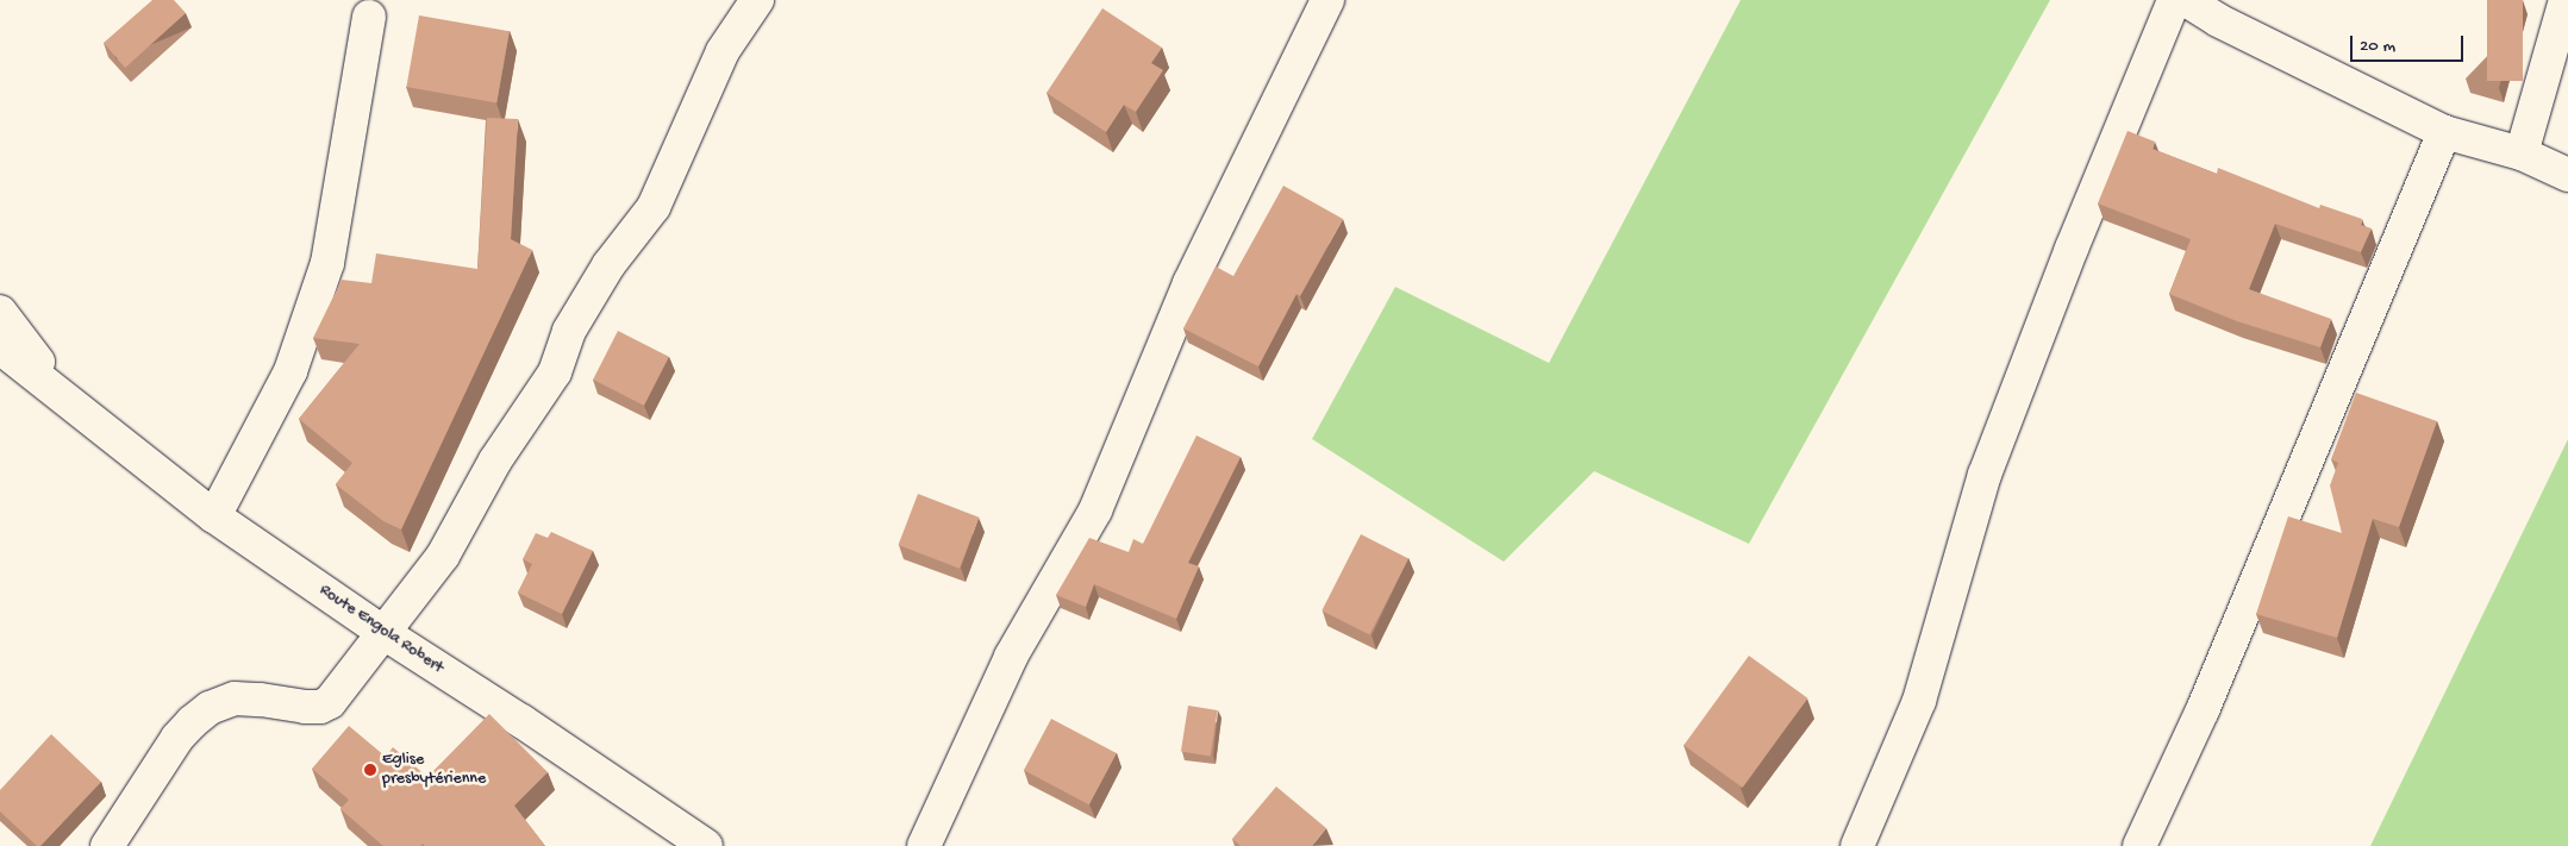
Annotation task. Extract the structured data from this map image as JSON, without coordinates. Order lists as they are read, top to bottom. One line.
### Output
{"streets":{"street":["Route Engola Robert"]},"places":["Eglise presbytérienne"],"scale_bar":"20 m"}
